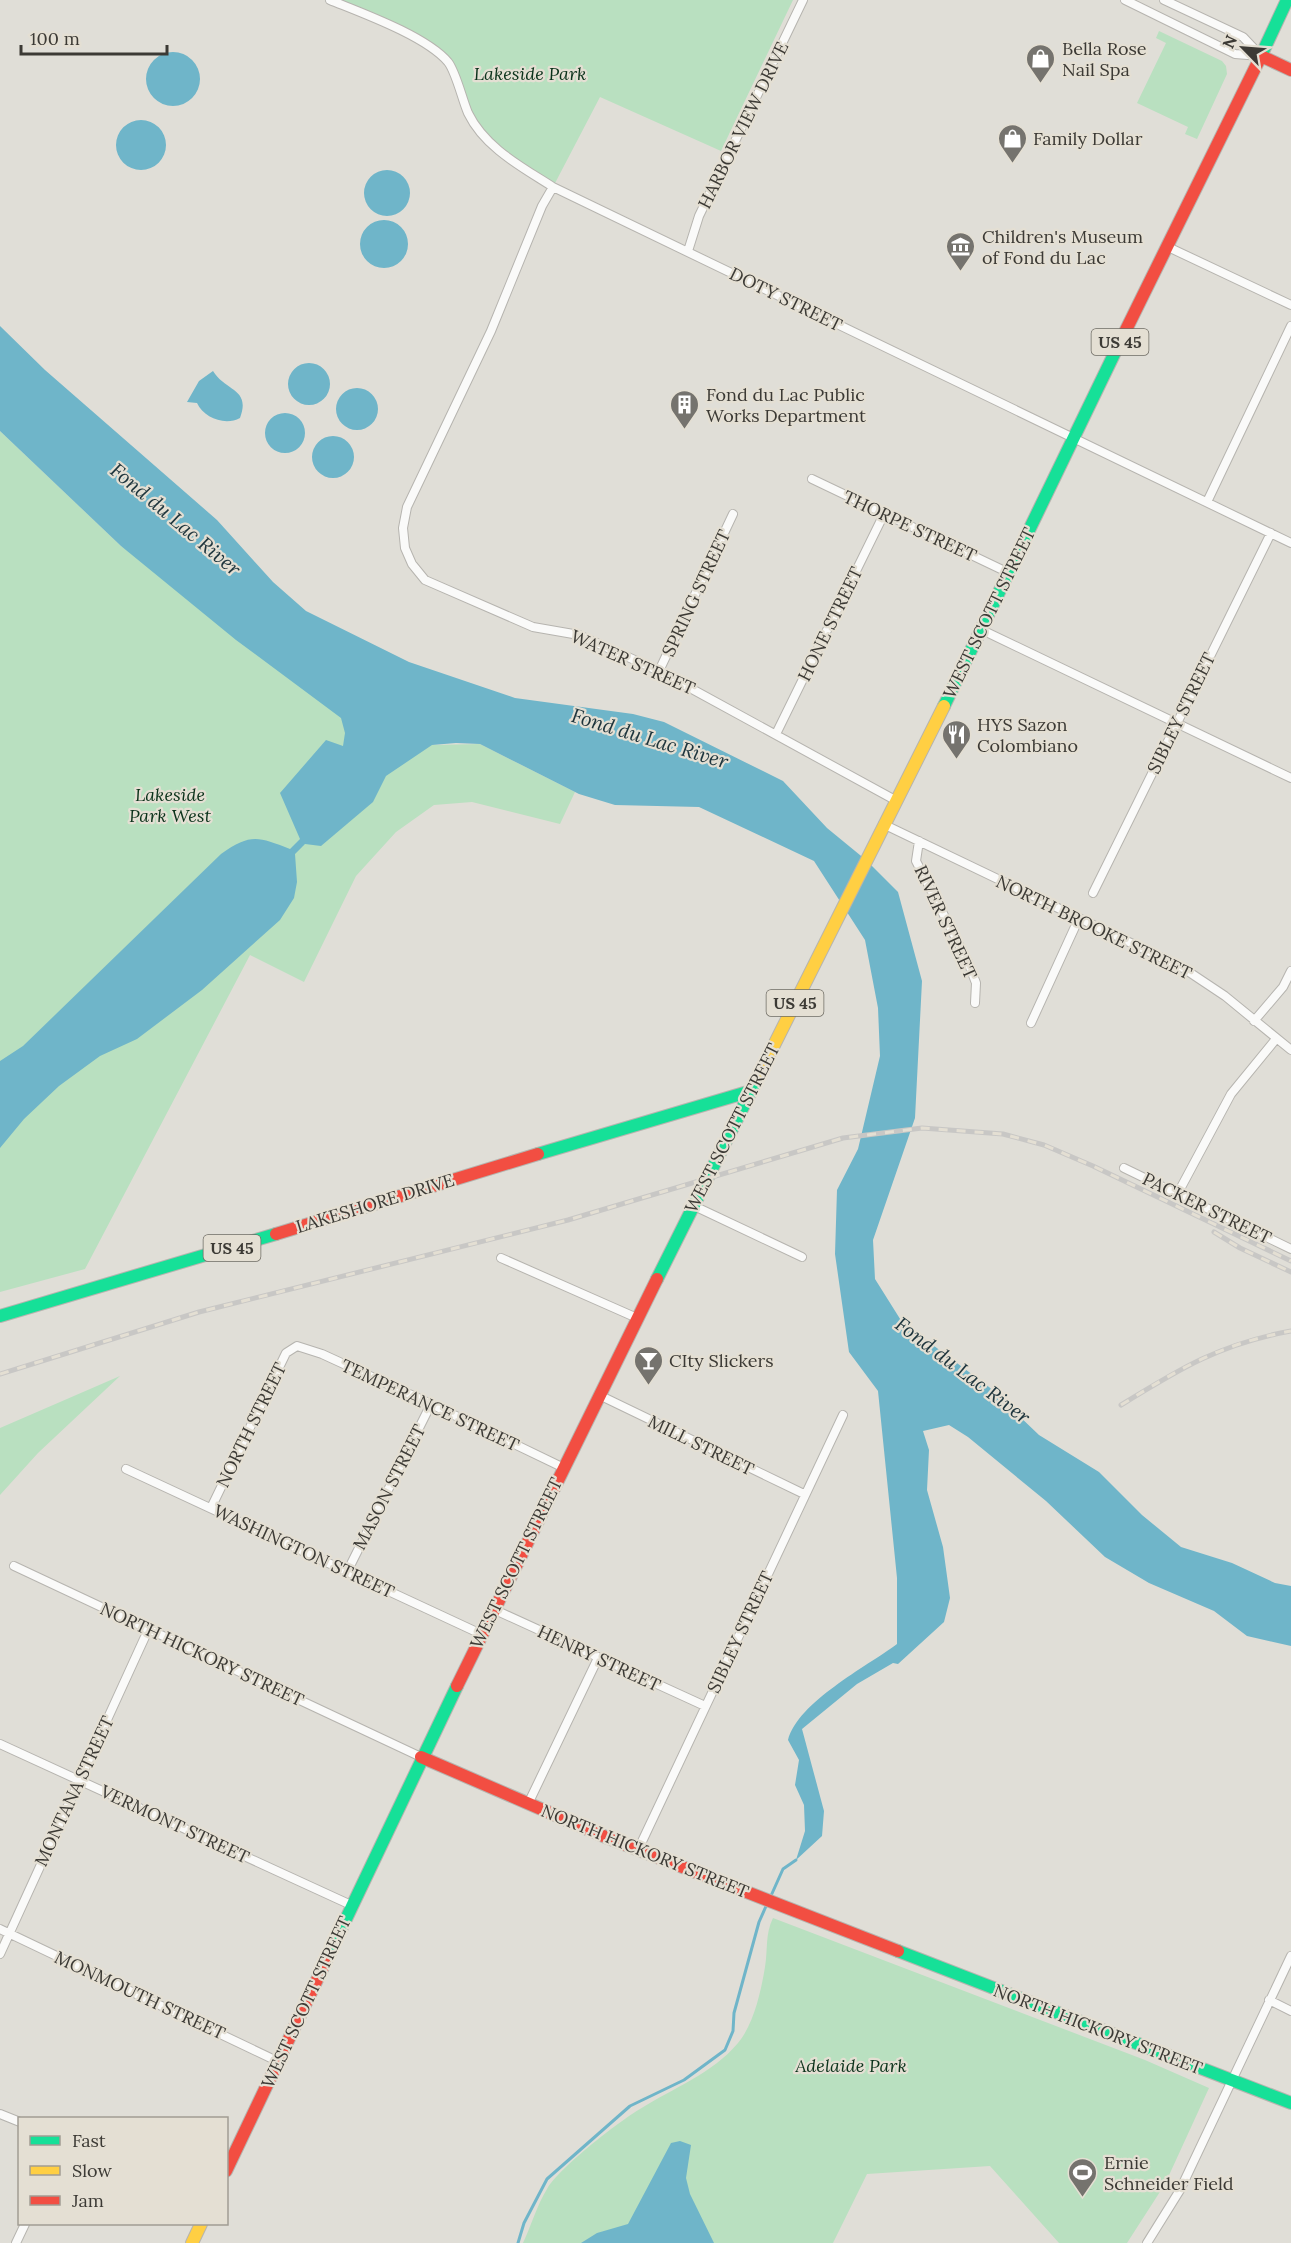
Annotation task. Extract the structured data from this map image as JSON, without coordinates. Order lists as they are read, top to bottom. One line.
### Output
{"streets":{"main road":["US 45","WEST SCOTT STREET","LAKESHORE DRIVE","NORTH HICKORY STREET"],"street":["HARBOR VIEW DRIVE","DOTY STREET","THORPE STREET","SPRING STREET","HONE STREET","WATER STREET","SIBLEY STREET","RIVER STREET","NORTH BROOKE STREET","PACKER STREET","TEMPERANCE STREET","NORTH STREET","MILL STREET","MASON STREET","WASHINGTON STREET","HENRY STREET","MONTANA STREET","VERMONT STREET","MONMOUTH STREET"]},"crossings":[["HARBOR VIEW DRIVE","DOTY STREET"],["DOTY STREET","WEST SCOTT STREET"],["DOTY STREET","WATER STREET"],["DOTY STREET","SIBLEY STREET"],["THORPE STREET","WEST SCOTT STREET"],["THORPE STREET","HONE STREET"],["SPRING STREET","WATER STREET"],["WEST SCOTT STREET","WATER STREET"],["WEST SCOTT STREET","NORTH BROOKE STREET"],["WEST SCOTT STREET","LAKESHORE DRIVE"],["WEST SCOTT STREET","TEMPERANCE STREET"],["WEST SCOTT STREET","MILL STREET"],["WEST SCOTT STREET","WASHINGTON STREET"],["WEST SCOTT STREET","NORTH HICKORY STREET"],["WEST SCOTT STREET","HENRY STREET"],["WEST SCOTT STREET","VERMONT STREET"],["WEST SCOTT STREET","MONMOUTH STREET"],["HONE STREET","WATER STREET"],["SIBLEY STREET","MILL STREET"],["SIBLEY STREET","NORTH HICKORY STREET"],["SIBLEY STREET","HENRY STREET"],["RIVER STREET","NORTH BROOKE STREET"],["TEMPERANCE STREET","NORTH STREET"],["TEMPERANCE STREET","MASON STREET"],["NORTH STREET","WASHINGTON STREET"],["MASON STREET","WASHINGTON STREET"],["NORTH HICKORY STREET","MONTANA STREET"],["MONTANA STREET","VERMONT STREET"],["MONTANA STREET","MONMOUTH STREET"]],"water":["Fond du Lac River"],"parks":["Lakeside Park","Lakeside Park West","Adelaide Park"],"places":{"shop":["Bella Rose Nail Spa","Family Dollar"],"museum":["Children's Museum of Fond du Lac"],"building":["Fond du Lac Public Works Department"],"restaurant":["HYS Sazon Colombiano"],"bar":["CIty Slickers"],"sports":["Ernie Schneider Field"]},"legend":["Fast","Slow","Jam"],"scale_bar":"100 m","north":"top left"}
